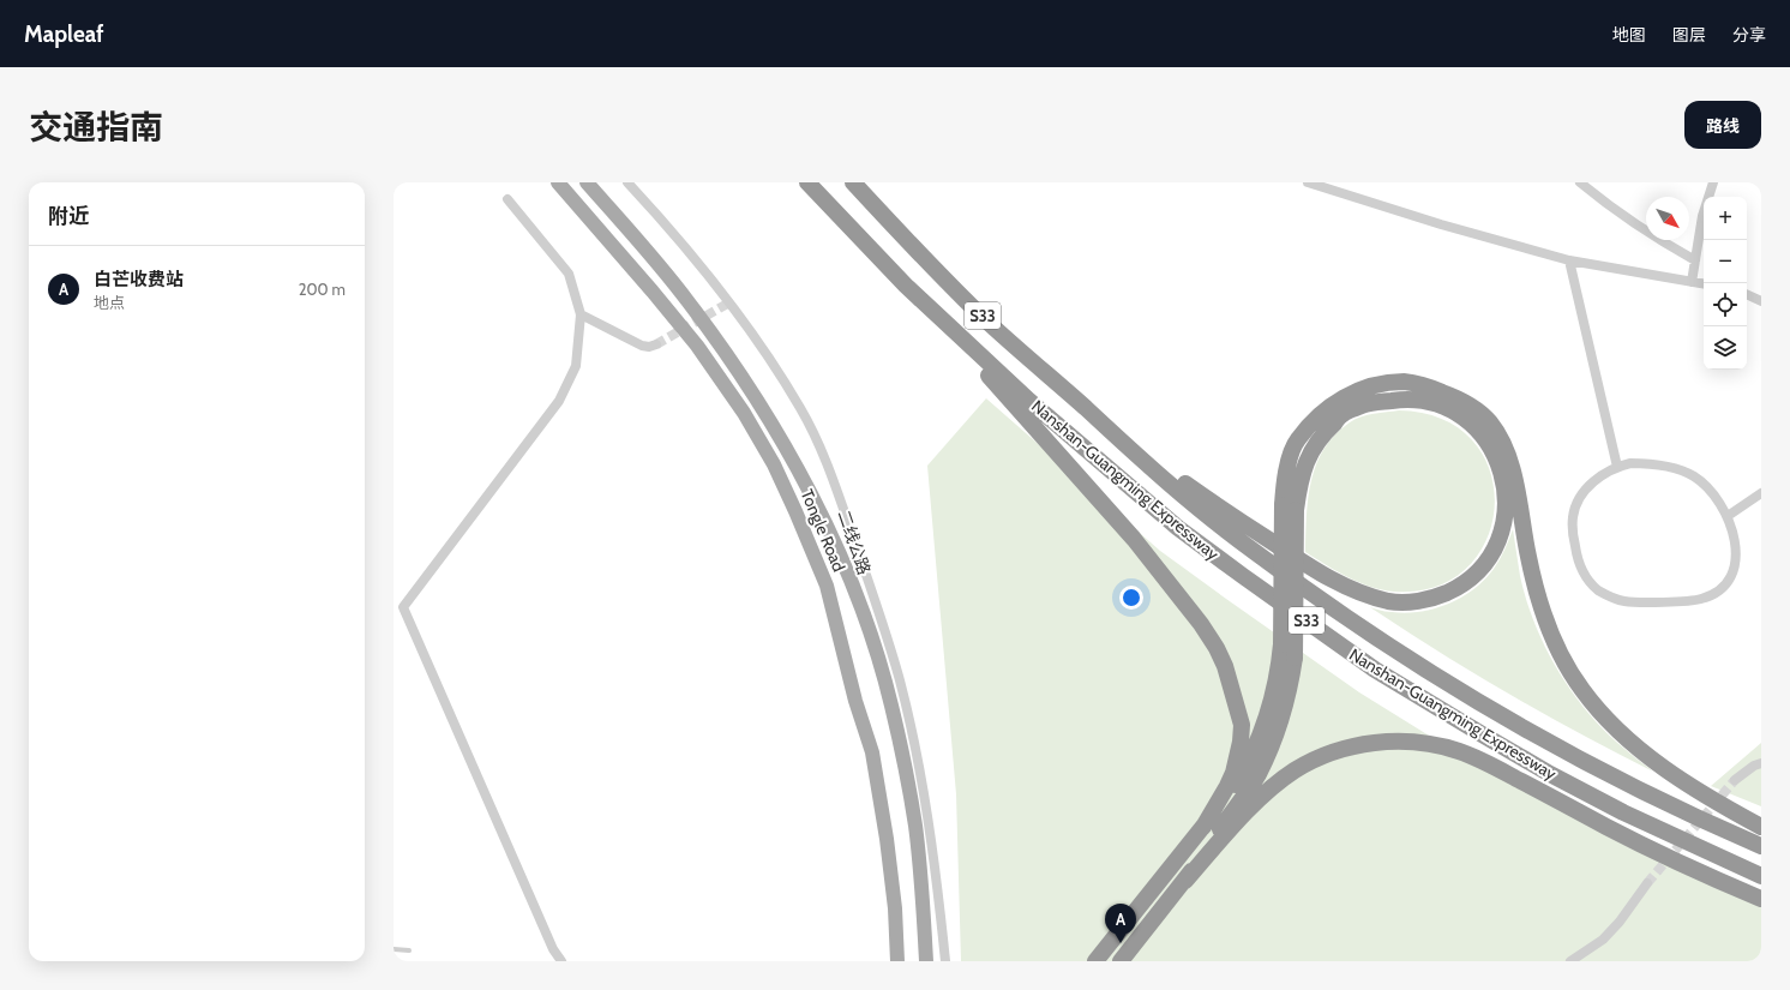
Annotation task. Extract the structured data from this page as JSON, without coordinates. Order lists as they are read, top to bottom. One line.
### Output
{"streets":{"highway":["S33","Nanshan-Guangming Expressway"],"main road":["Tongle Road"],"street":["二线公路"]},"north":"bottom right","page":{"header":"Mapleaf","nav":["地图","图层","分享"],"title":"交通指南","buttons":"路线","heading":"附近","map_buttons":["+","−"],"list":[{"mark":"A","name":"白芒收费站","note":"地点","value":"200 m"}],"pins":"A"}}
